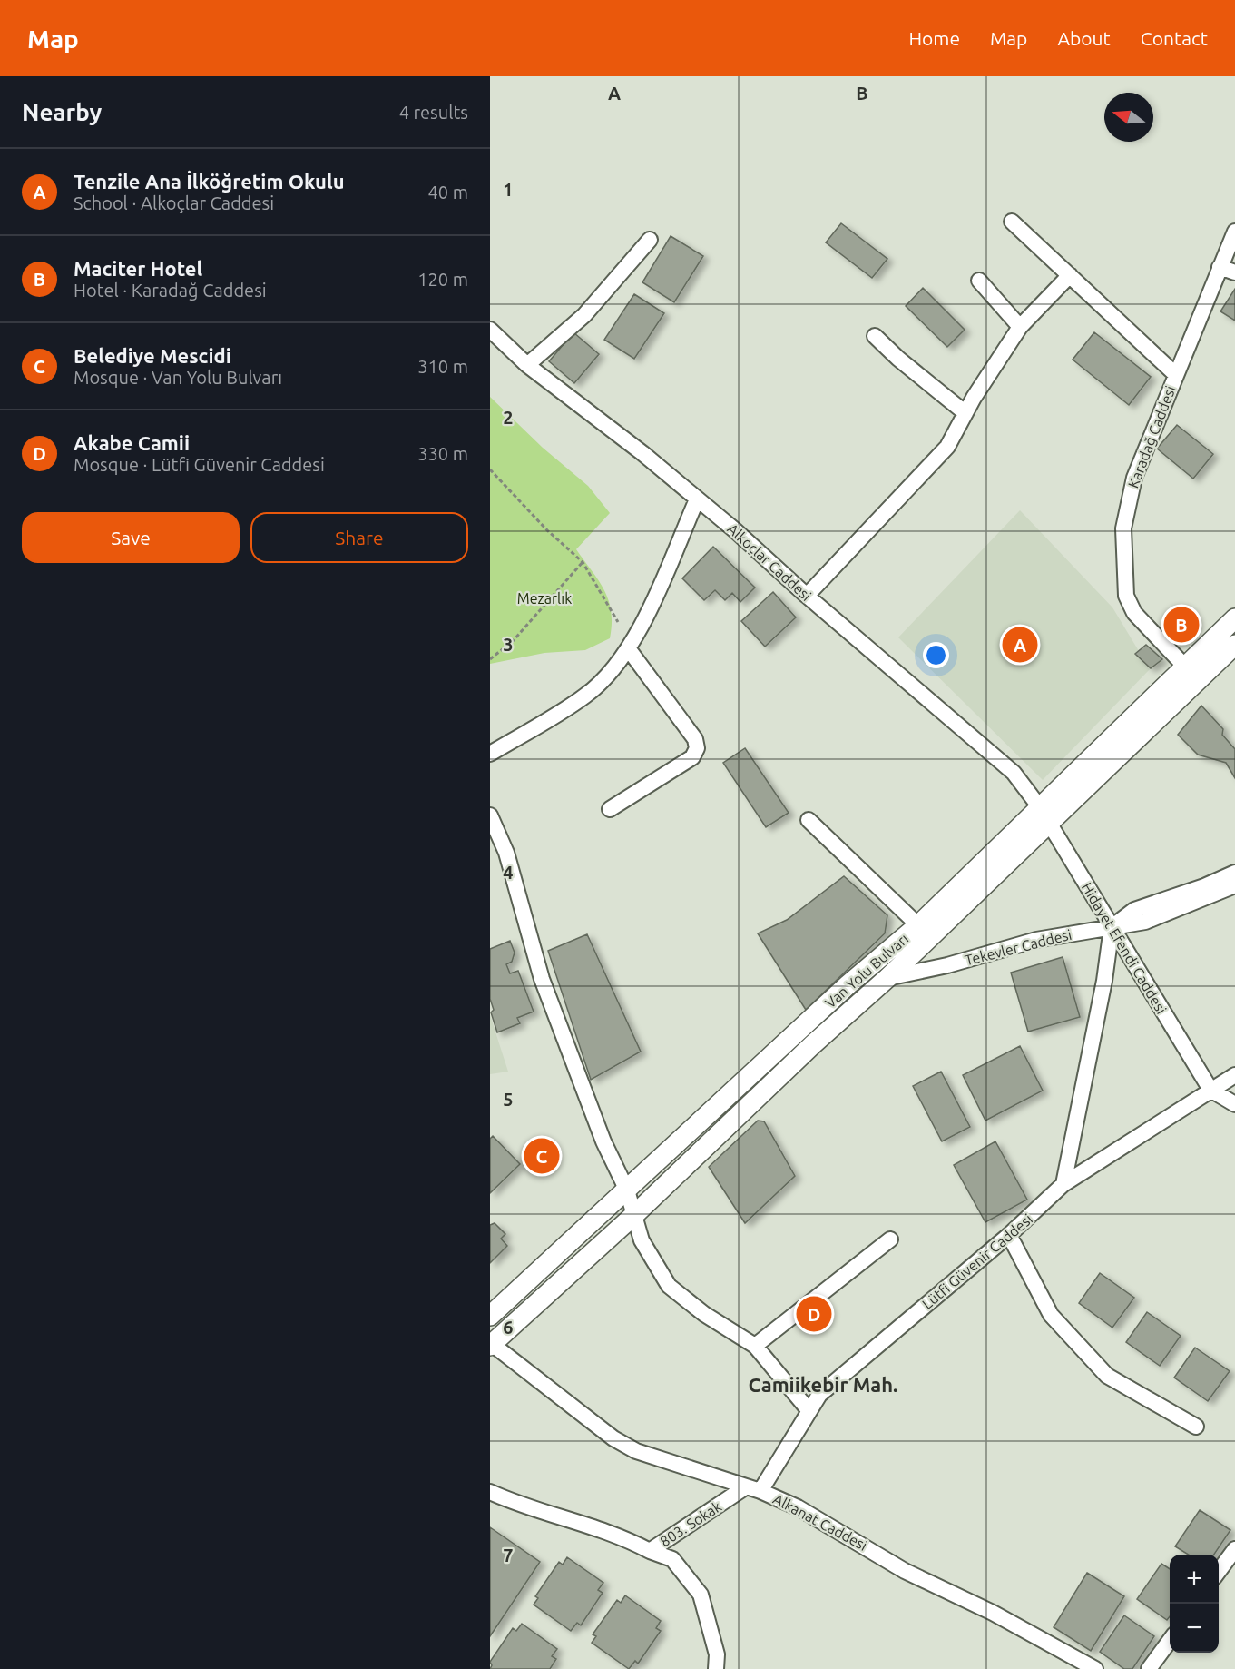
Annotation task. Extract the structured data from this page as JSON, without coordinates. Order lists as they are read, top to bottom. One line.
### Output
{"streets":{"main road":["Van Yolu Bulvarı"],"street":["Karadağ Caddesi","Alkoçlar Caddesi","Tekevler Caddesi","Hidayet Efendi Caddesi","Lütfi Güvenir Caddesi","Alkanat Caddesi","803. Sokak"]},"crossings":[["Karadağ Caddesi","Van Yolu Bulvarı"],["Alkoçlar Caddesi","Hidayet Efendi Caddesi"],["Alkoçlar Caddesi","Van Yolu Bulvarı"],["Tekevler Caddesi","Hidayet Efendi Caddesi"],["Hidayet Efendi Caddesi","Van Yolu Bulvarı"],["Hidayet Efendi Caddesi","Lütfi Güvenir Caddesi"],["Lütfi Güvenir Caddesi","Alkanat Caddesi"],["Alkanat Caddesi","803. Sokak"]],"districts":["Camiikebir Mah."],"parks":["Mezarlık"],"north":"left","page":{"header":"Map","nav":["Home","Map","About","Contact"],"heading":["Nearby","4 results"],"list":[{"mark":"A","name":"Tenzile Ana İlköğretim Okulu","note":"School · Alkoçlar Caddesi","value":"40 m"},{"mark":"B","name":"Maciter Hotel","note":"Hotel · Karadağ Caddesi","value":"120 m"},{"mark":"C","name":"Belediye Mescidi","note":"Mosque · Van Yolu Bulvarı","value":"310 m"},{"mark":"D","name":"Akabe Camii","note":"Mosque · Lütfi Güvenir Caddesi","value":"330 m"}],"buttons":["Save","Share"],"pins":["B","A","C","D"],"map_buttons":["+","−"]},"grid":{"columns":["A","B"],"rows":["1","2","3","4","5","6","7"]}}
